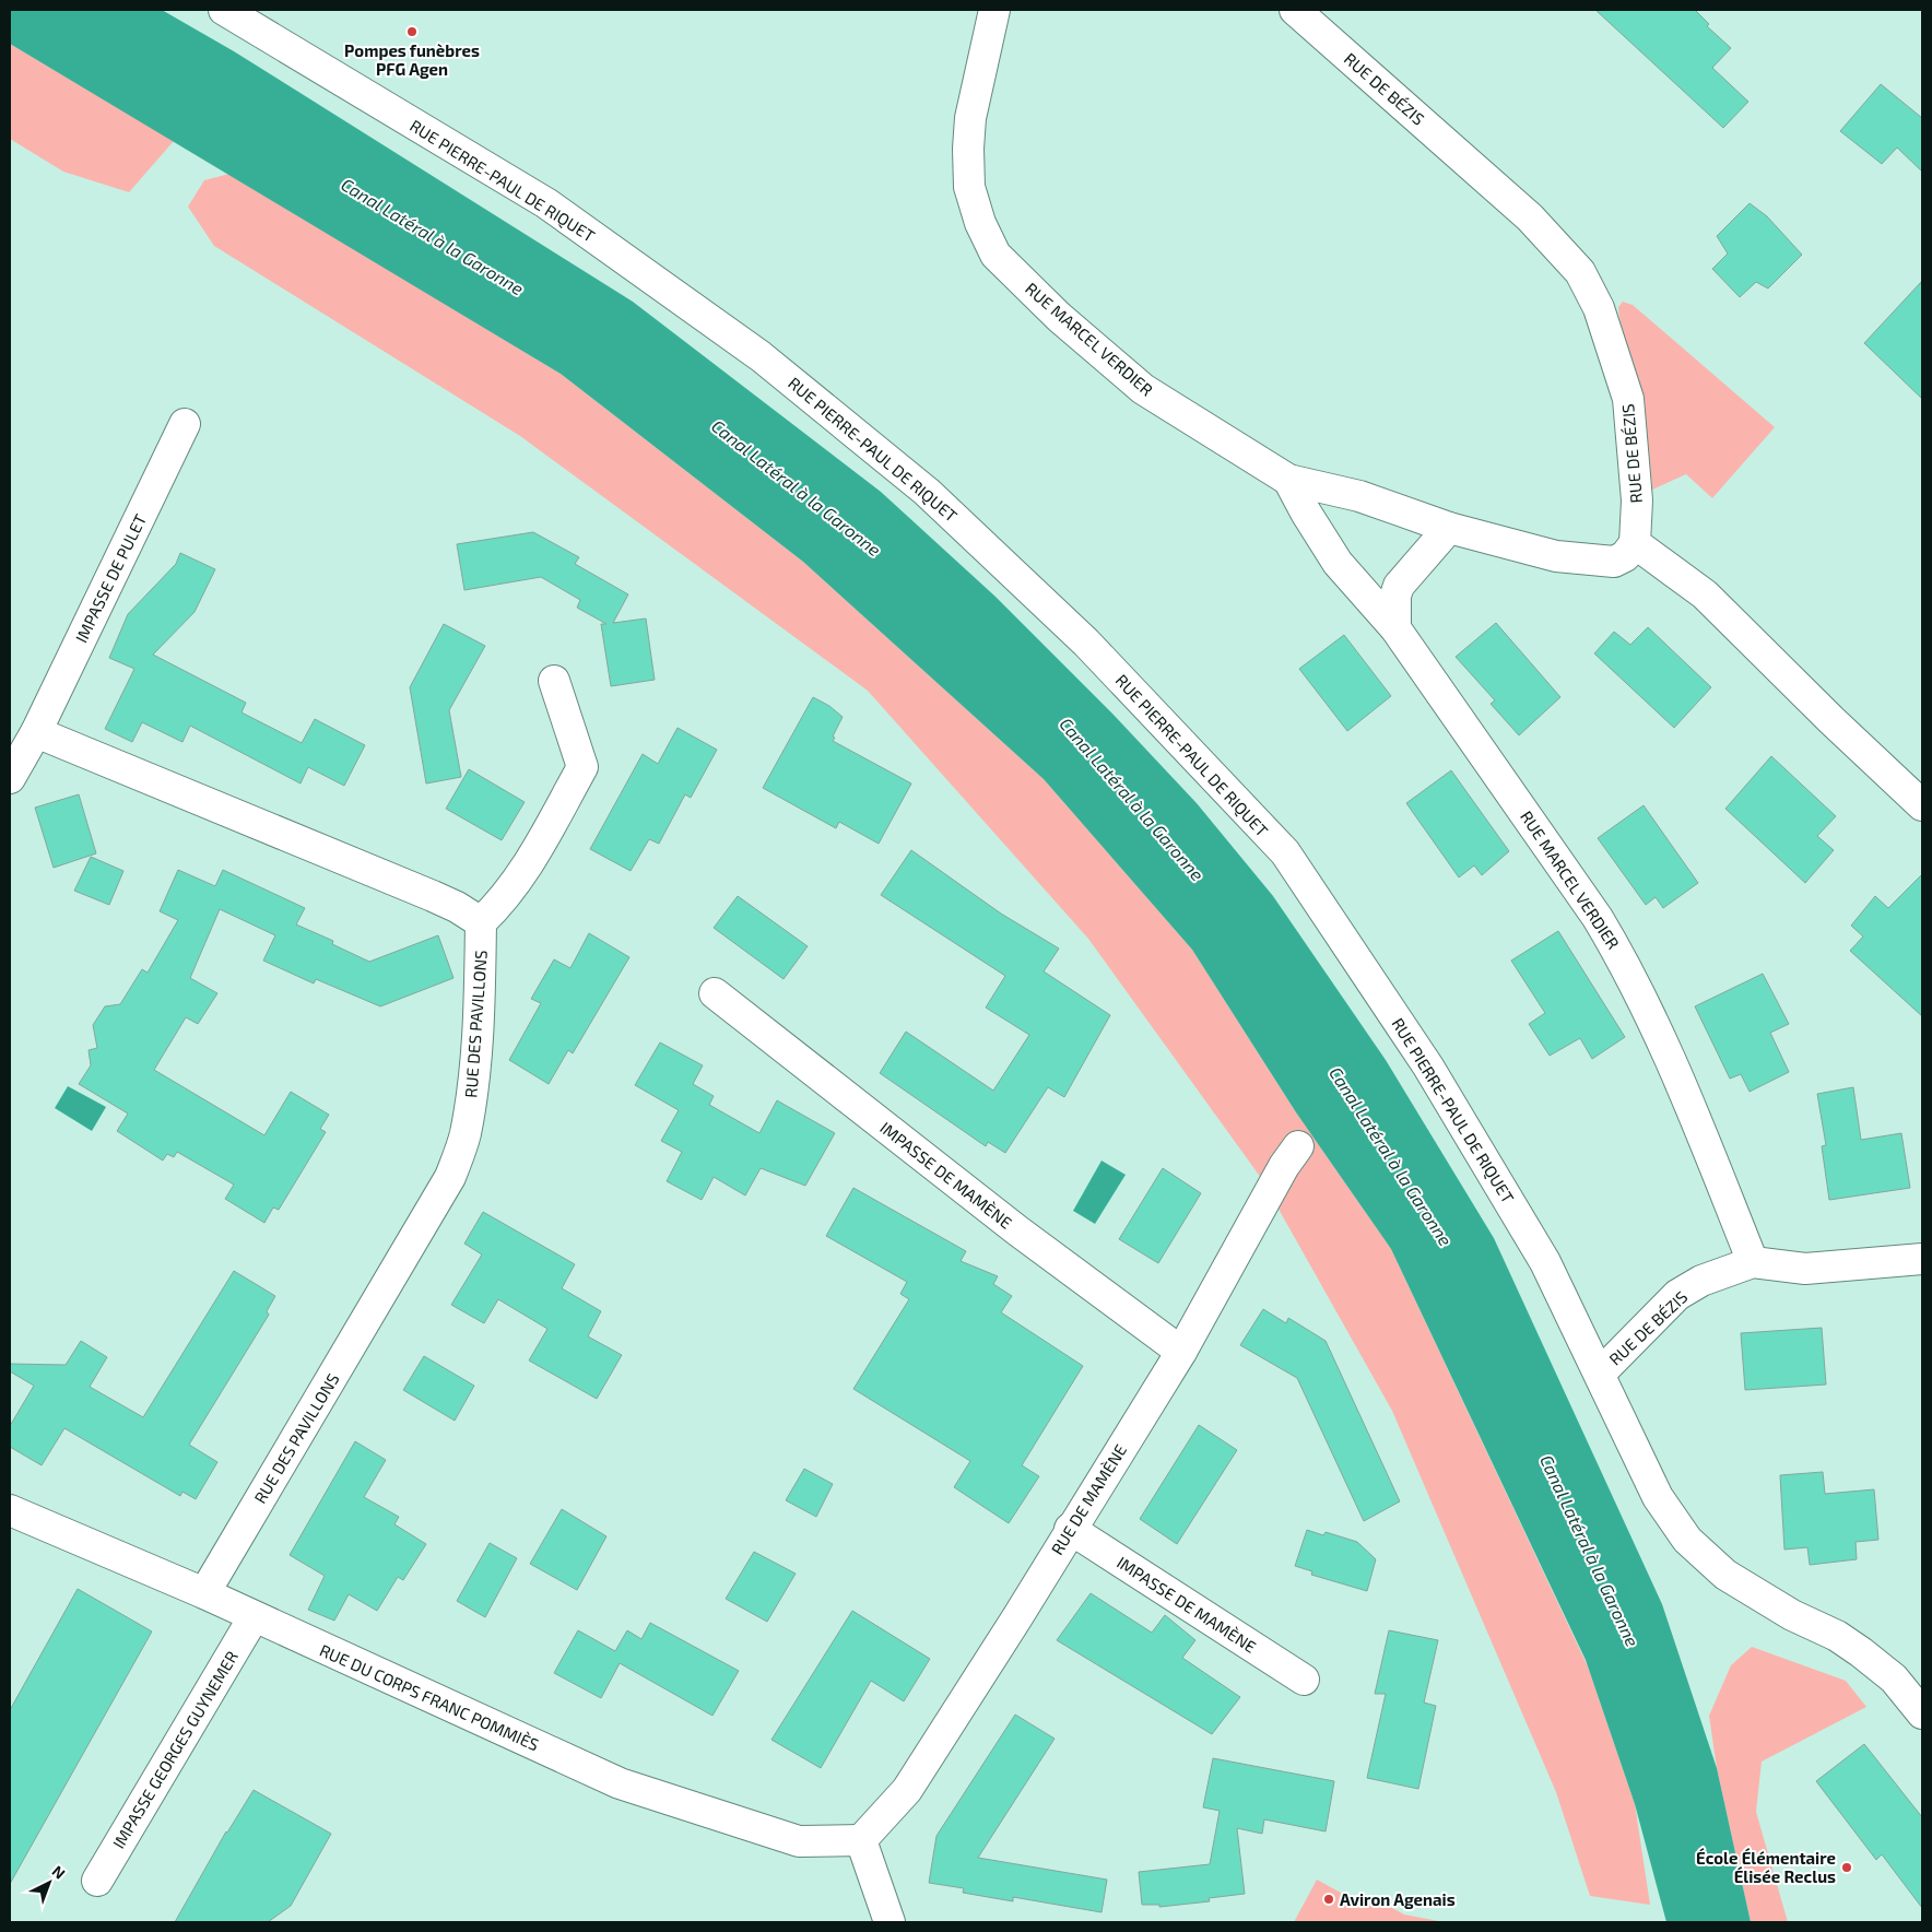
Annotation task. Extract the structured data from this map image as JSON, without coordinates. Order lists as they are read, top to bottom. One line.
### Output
{"streets":{"street":["RUE DE BÉZIS","RUE PIERRE-PAUL DE RIQUET","RUE MARCEL VERDIER","IMPASSE DE PULET","RUE DES PAVILLONS","IMPASSE DE MAMÈNE","RUE DE MAMÈNE","RUE DU CORPS FRANC POMMIÈS","IMPASSE GEORGES GUYNEMER"]},"crossings":[["RUE DE BÉZIS","RUE PIERRE-PAUL DE RIQUET"],["RUE DE BÉZIS","RUE MARCEL VERDIER"],["RUE DES PAVILLONS","RUE DU CORPS FRANC POMMIÈS"],["IMPASSE DE MAMÈNE","RUE DE MAMÈNE"],["RUE DE MAMÈNE","RUE DU CORPS FRANC POMMIÈS"],["RUE DU CORPS FRANC POMMIÈS","IMPASSE GEORGES GUYNEMER"]],"water":["Canal Latéral à la Garonne"],"places":["Pompes funèbres PFG Agen","École Élémentaire Élisée Reclus","Aviron Agenais"],"north":"top right"}
